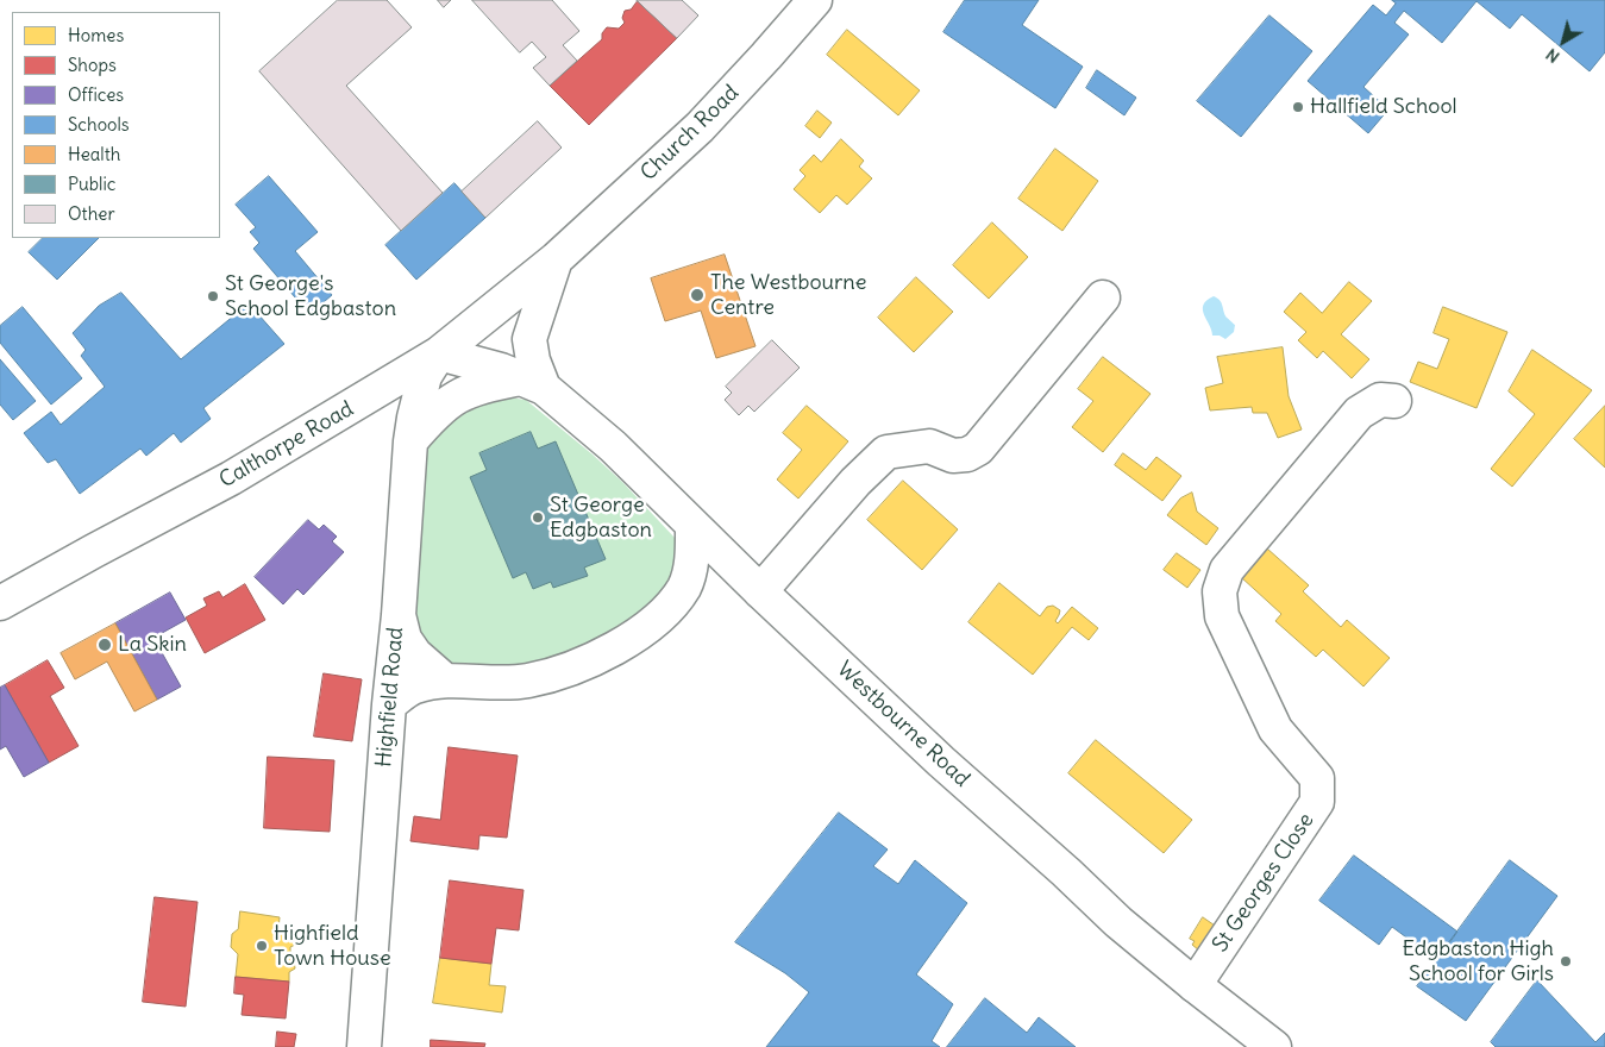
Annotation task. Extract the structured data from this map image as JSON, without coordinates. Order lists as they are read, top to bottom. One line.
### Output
{"streets":{"main road":["Church Road","Calthorpe Road","Highfield Road","Westbourne Road","St Georges Close"]},"crossings":[["Church Road","Calthorpe Road"],["Calthorpe Road","Highfield Road"],["Westbourne Road","St Georges Close"]],"places":["Hallfield School","The Westbourne Centre","St George's School Edgbaston","St George Edgbaston","La Skin","Highfield Town House","Edgbaston High School for Girls"],"legend":["Homes","Shops","Offices","Schools","Health","Public","Other"],"north":"bottom left"}
